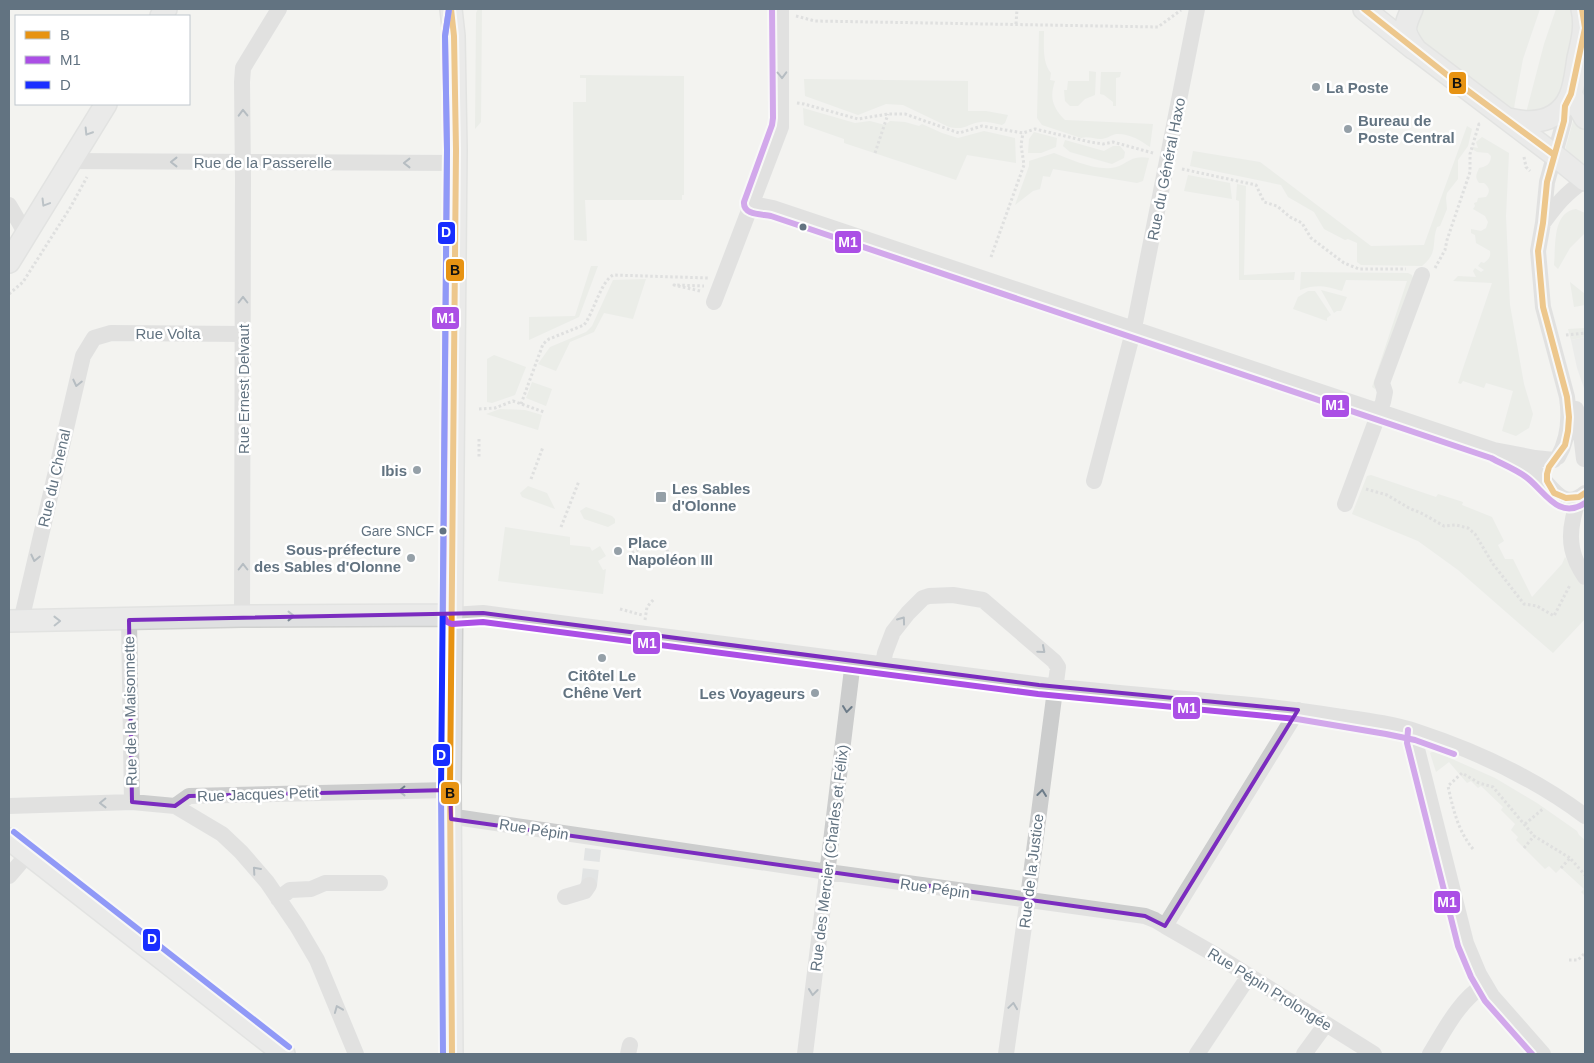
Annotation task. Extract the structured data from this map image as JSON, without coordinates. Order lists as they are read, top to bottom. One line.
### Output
{"streets":{"street":["Rue de la Passerelle","Rue du Général Haxo","Rue Volta","Rue Ernest Delvaut","Rue du Chenal","Rue de la Maisonnette","Rue Jacques Petit","Rue Pépin","Rue des Mercier (Charles et Félix)","Rue de la Justice","Rue Pépin Prolongée"]},"crossings":[["Rue de la Passerelle","Rue Ernest Delvaut"],["Rue Volta","Rue Ernest Delvaut"],["Rue Volta","Rue du Chenal"],["Rue de la Maisonnette","Rue Jacques Petit"],["Rue Pépin","Rue des Mercier (Charles et Félix)"],["Rue Pépin","Rue de la Justice"],["Rue Pépin","Rue Pépin Prolongée"]],"one_way":["Rue de la Passerelle","Rue Ernest Delvaut","Rue du Chenal","Rue Jacques Petit","Rue des Mercier (Charles et Félix)"],"places":{"other":["La Poste","Bureau de Poste Central","Ibis","Gare SNCF","Place Napoléon III","Sous-préfecture des Sables d'Olonne","Citôtel Le Chêne Vert","Les Voyageurs"],"transit":["Les Sables d'Olonne"]},"lines":["transit line B","transit line M1","transit line D"],"legend":["B","M1","D"]}
